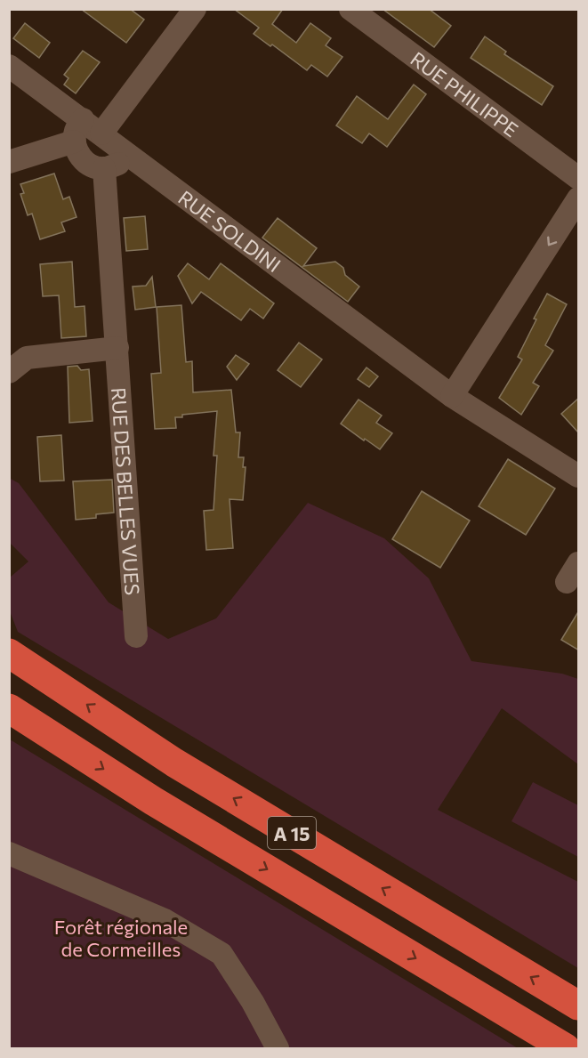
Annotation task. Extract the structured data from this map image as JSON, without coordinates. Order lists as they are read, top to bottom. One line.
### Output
{"streets":{"highway":["A 15"],"street":["RUE PHILIPPE","RUE SOLDINI","RUE DES BELLES VUES"]},"parks":["Forêt régionale de Cormeilles"]}
